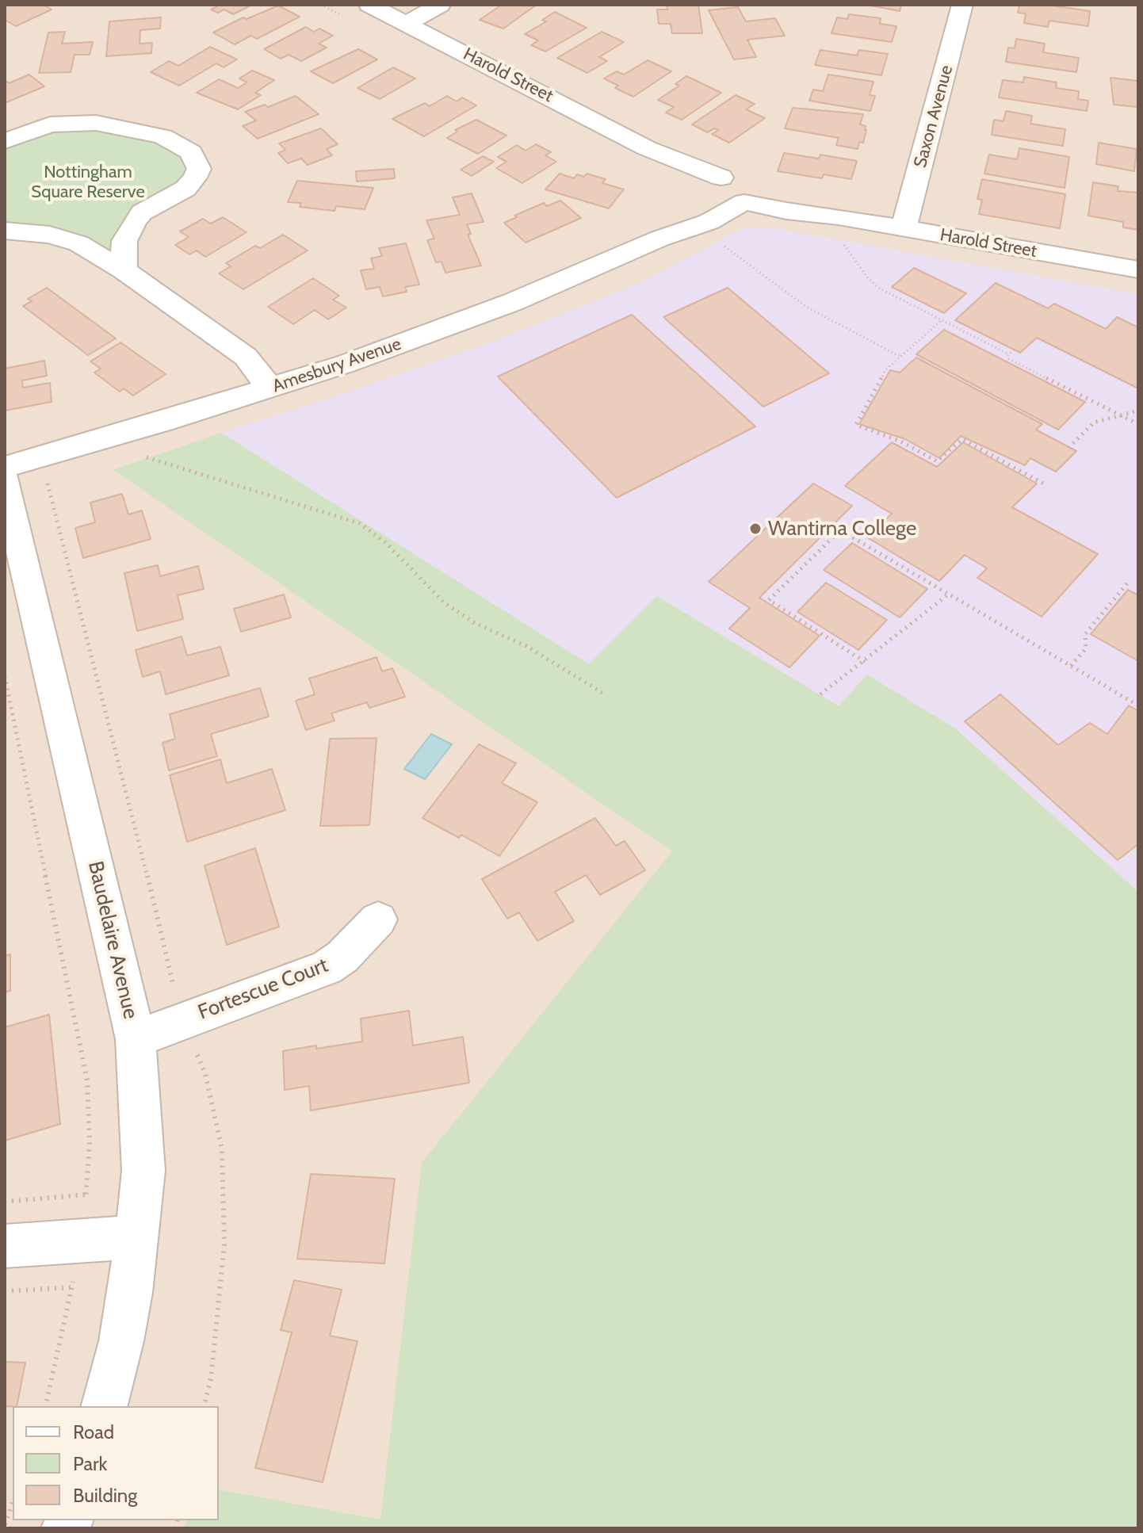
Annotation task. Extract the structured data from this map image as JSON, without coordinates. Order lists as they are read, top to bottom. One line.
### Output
{"streets":{"street":["Harold Street","Saxon Avenue","Amesbury Avenue","Baudelaire Avenue","Fortescue Court"]},"crossings":[["Harold Street","Saxon Avenue"],["Harold Street","Amesbury Avenue"],["Baudelaire Avenue","Fortescue Court"]],"parks":["Nottingham Square Reserve"],"places":["Wantirna College"],"legend":["Road","Park","Building"]}
